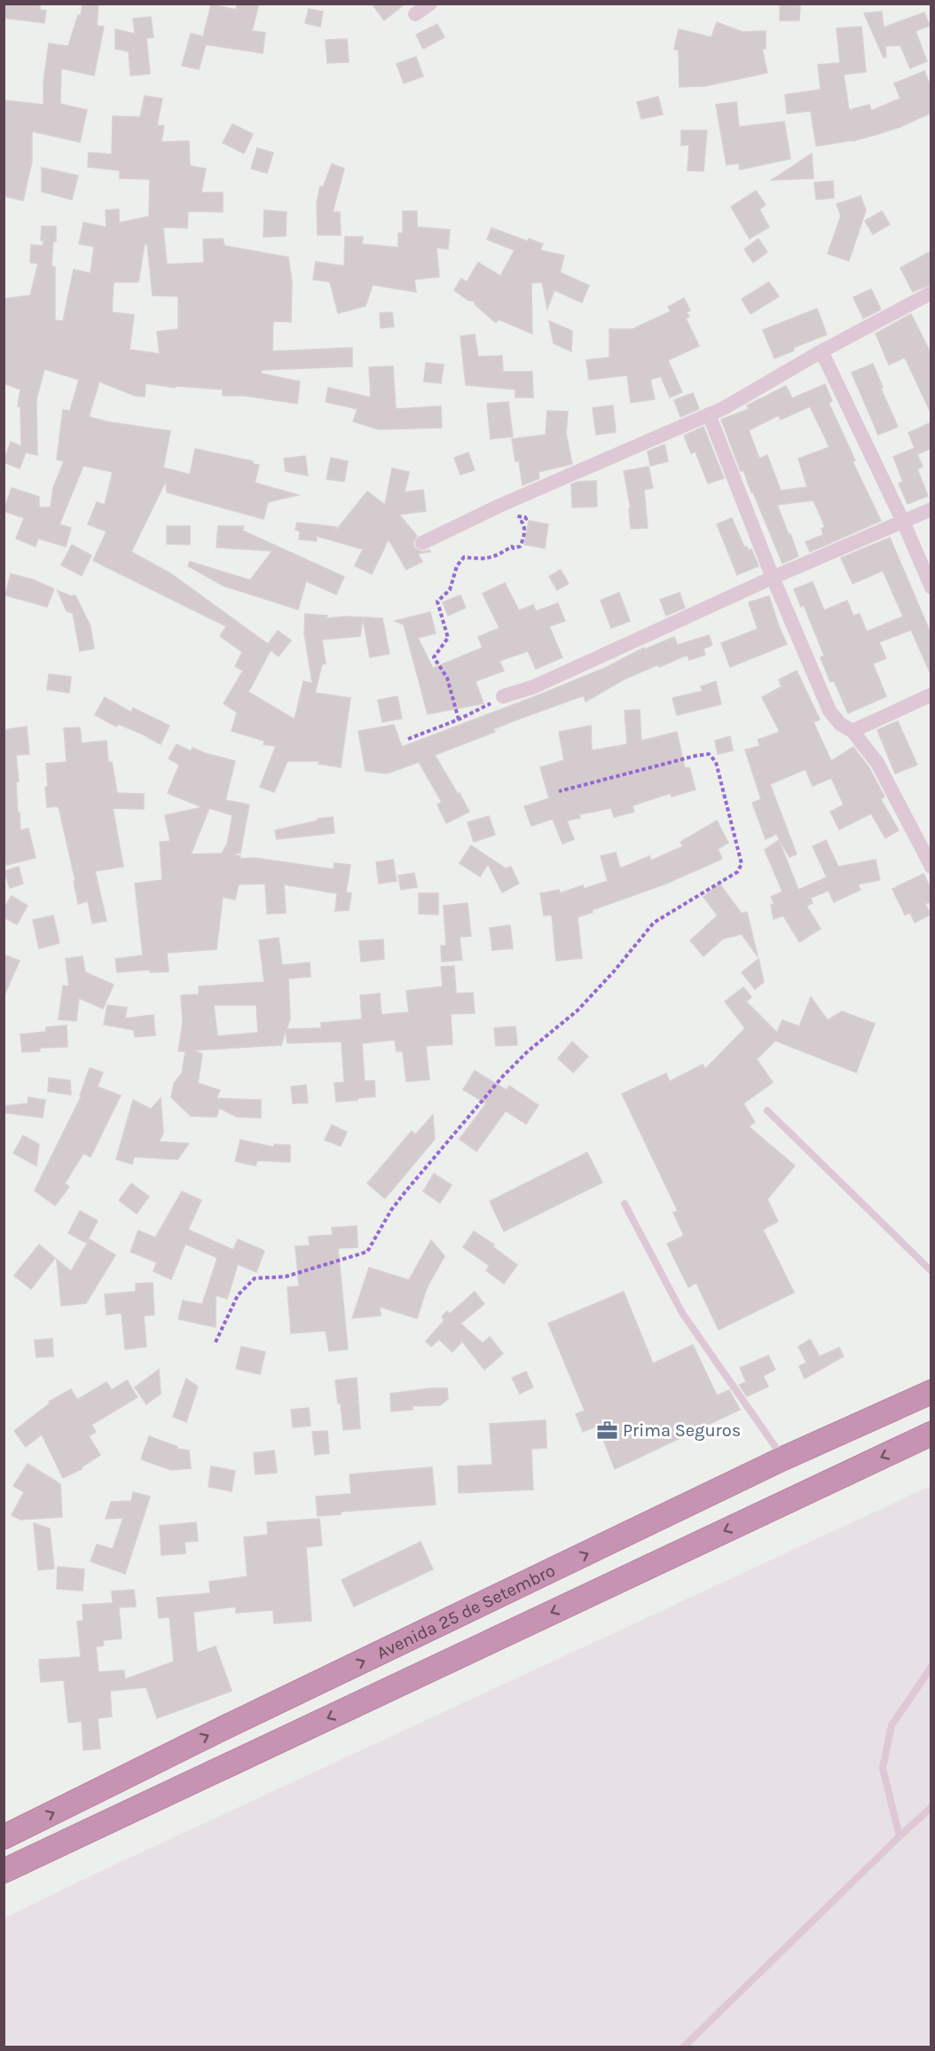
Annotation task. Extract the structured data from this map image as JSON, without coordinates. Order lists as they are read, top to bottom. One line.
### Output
{"streets":{"highway":["Avenida 25 de Setembro"]},"places":{"office":["Prima Seguros"]}}
